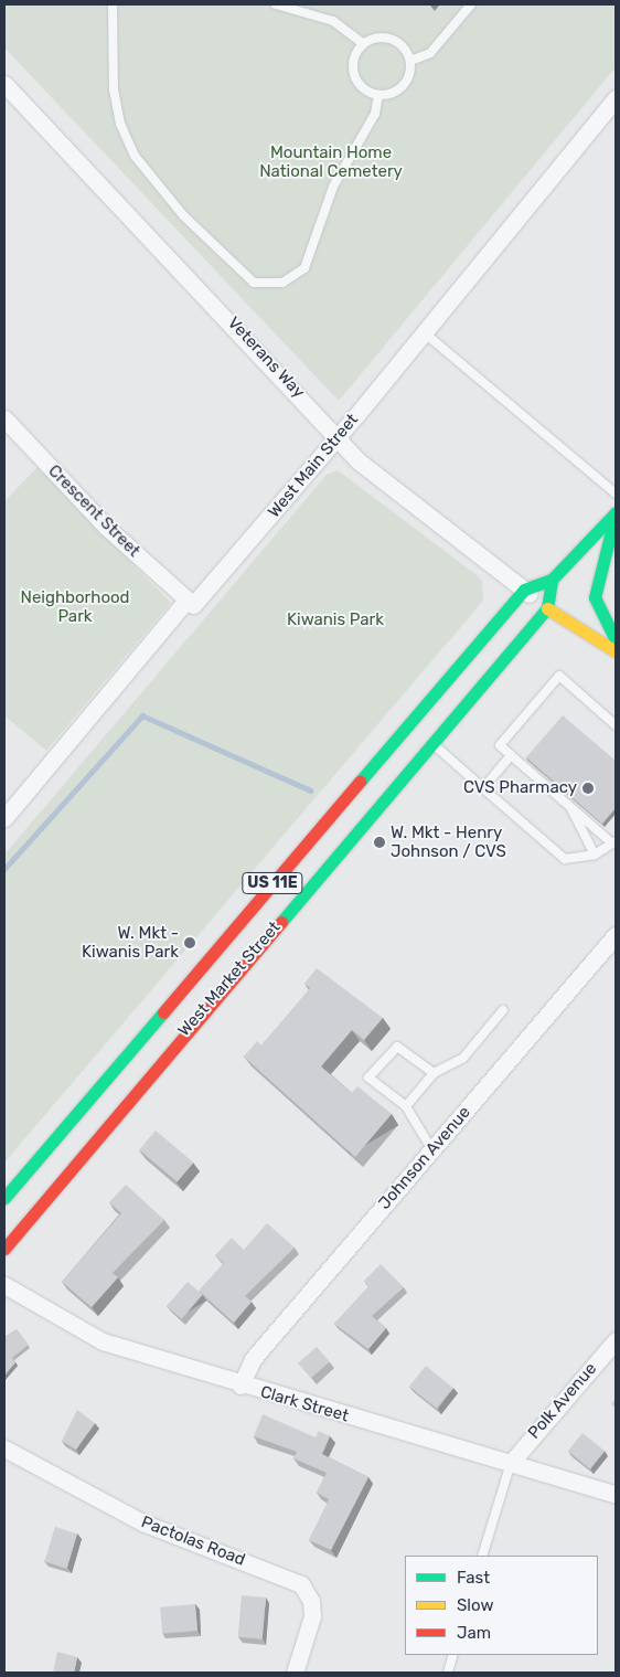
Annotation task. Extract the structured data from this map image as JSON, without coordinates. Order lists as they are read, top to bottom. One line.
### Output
{"streets":{"main road":["US 11E","West Market Street"],"street":["Veterans Way","West Main Street","Crescent Street","Johnson Avenue","Polk Avenue","Clark Street","Pactolas Road"]},"crossings":[["Veterans Way","West Main Street"],["Veterans Way","West Market Street"],["West Main Street","Crescent Street"],["Johnson Avenue","Clark Street"],["Polk Avenue","Clark Street"]],"parks":["Mountain Home National Cemetery","Neighborhood Park","Kiwanis Park"],"places":["CVS Pharmacy","W. Mkt - Henry Johnson / CVS","W. Mkt - Kiwanis Park"],"legend":["Fast","Slow","Jam"]}
